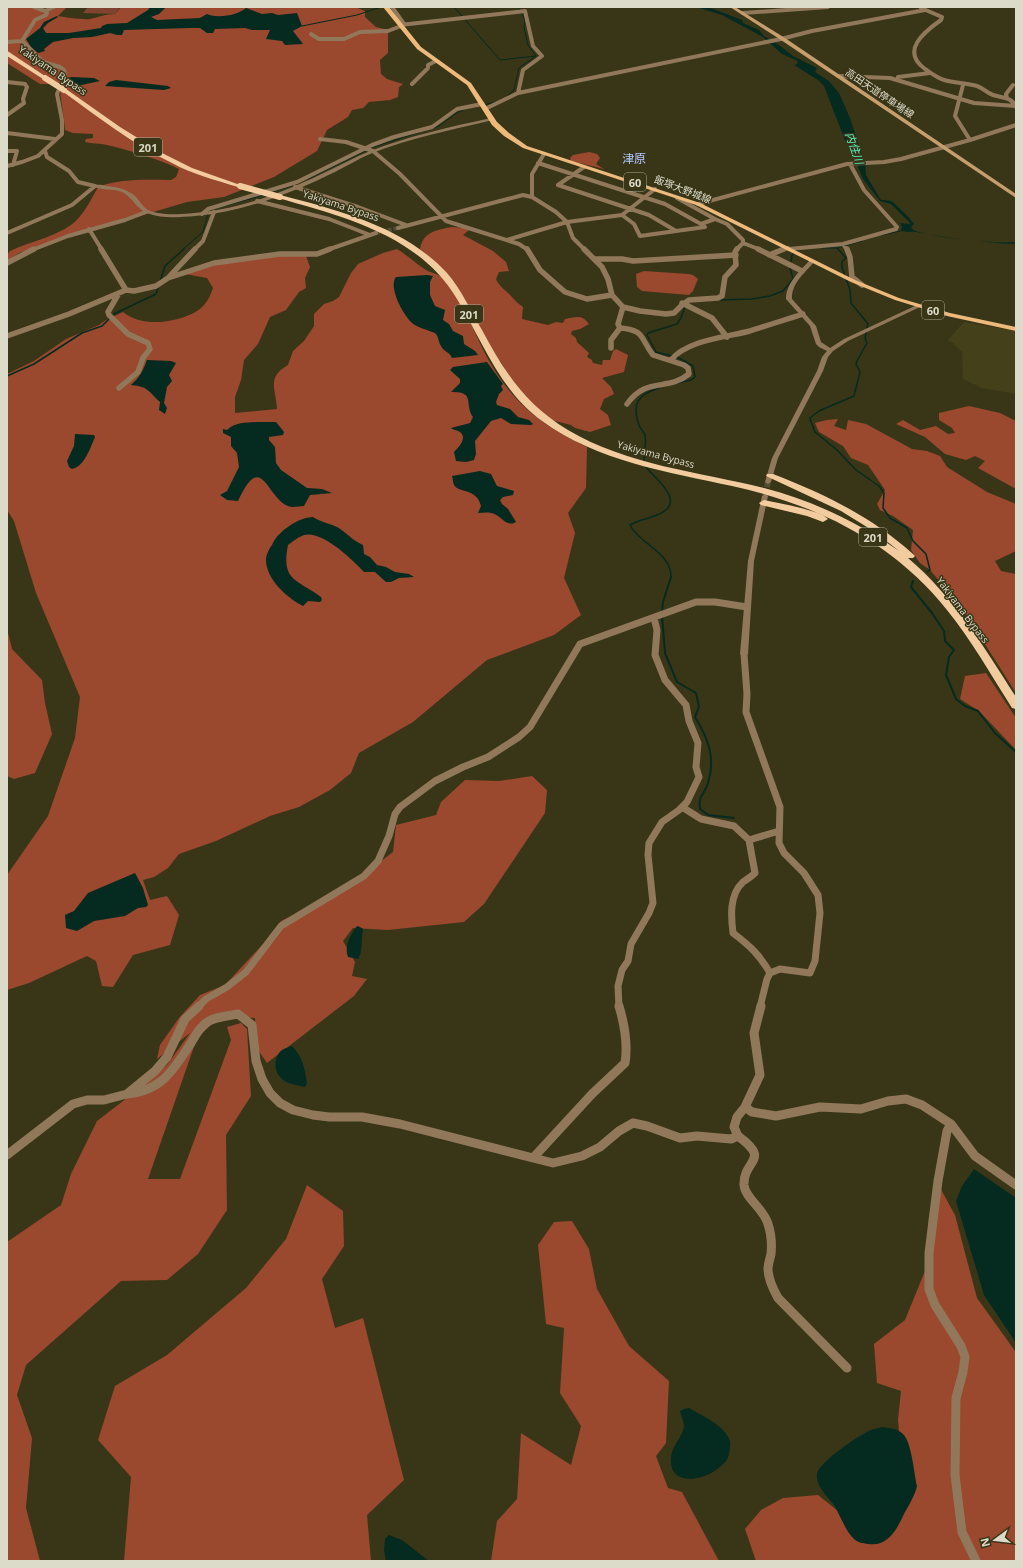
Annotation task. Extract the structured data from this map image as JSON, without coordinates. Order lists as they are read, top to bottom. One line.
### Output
{"streets":{"highway":["Yakiyama Bypass","201"],"main road":["高田天道停車場線","60","飯塚大野城線"]},"districts":["津原"],"water":["内住川"],"north":"left"}
